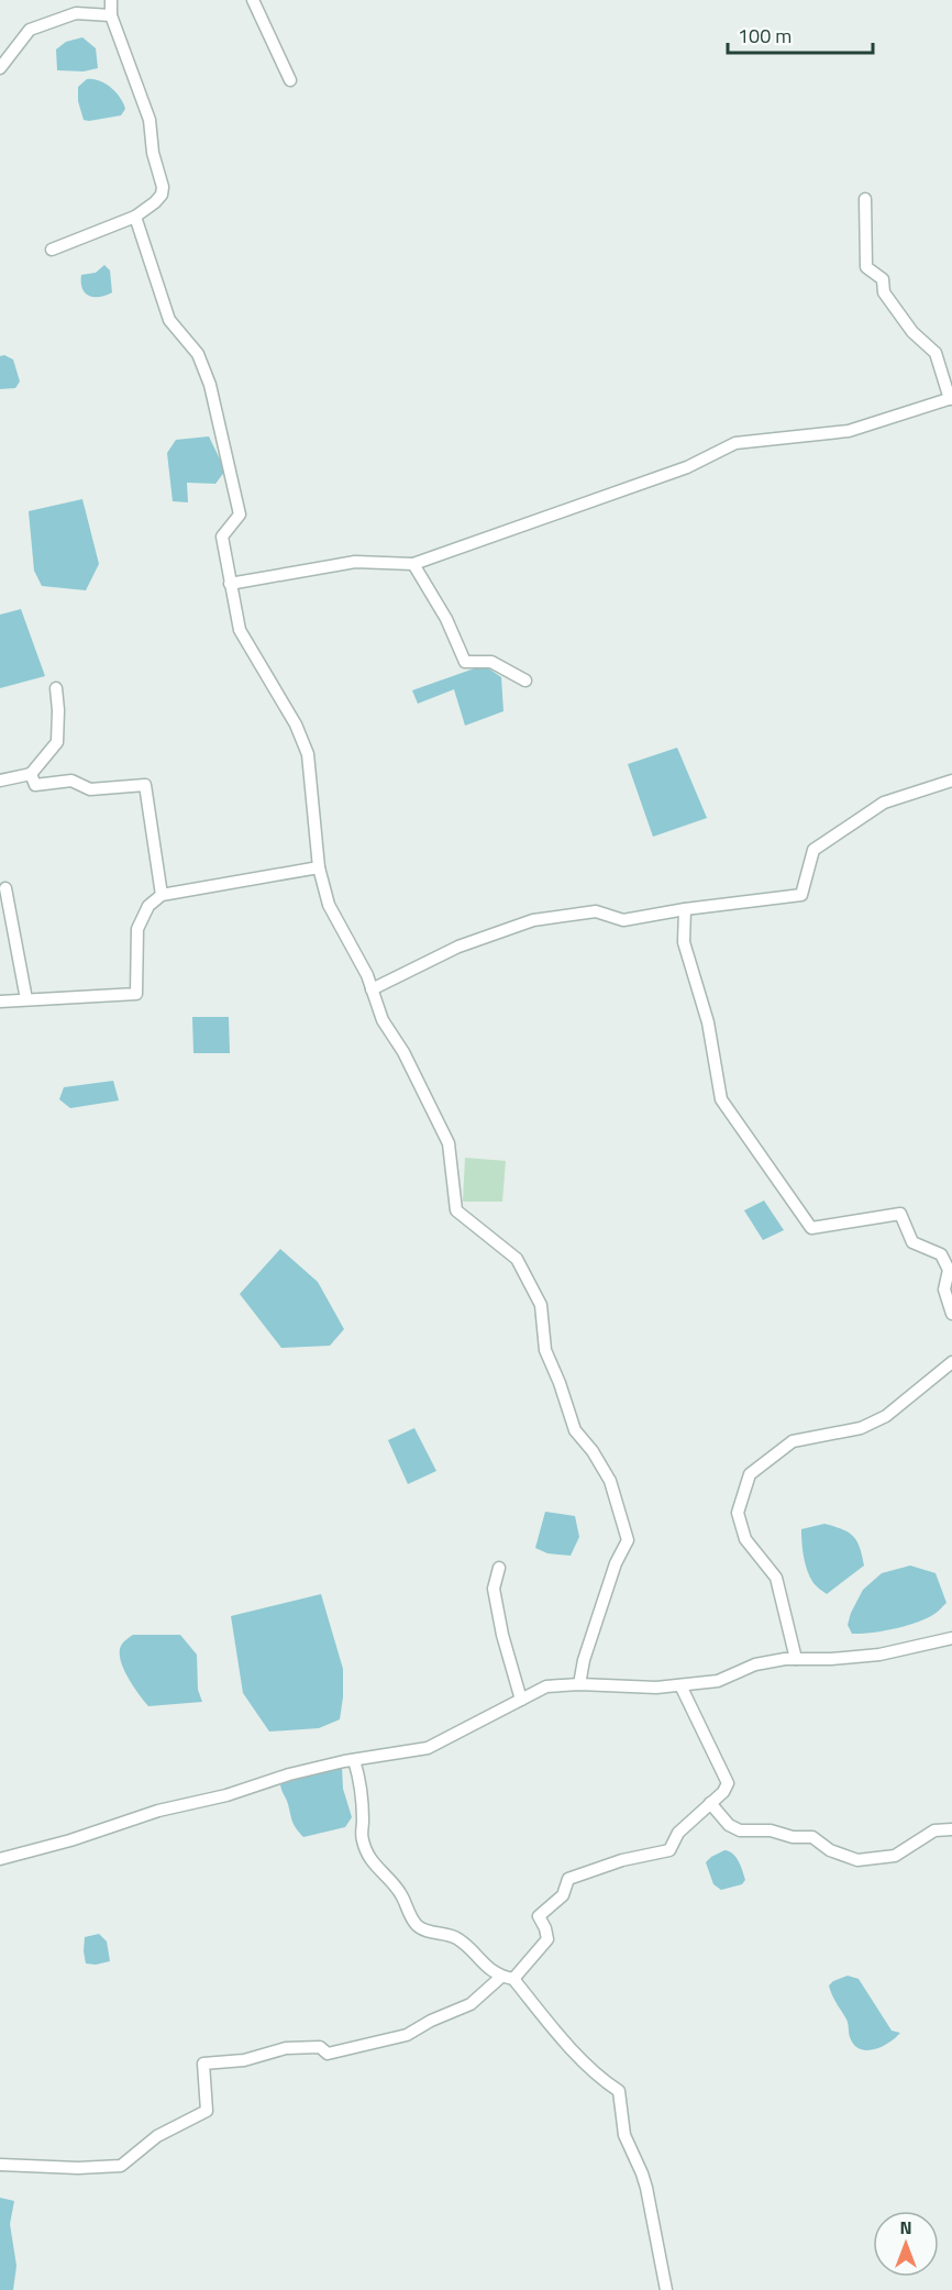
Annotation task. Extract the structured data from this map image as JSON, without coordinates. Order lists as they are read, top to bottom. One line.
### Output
{"scale_bar":"100 m","north":"top"}
